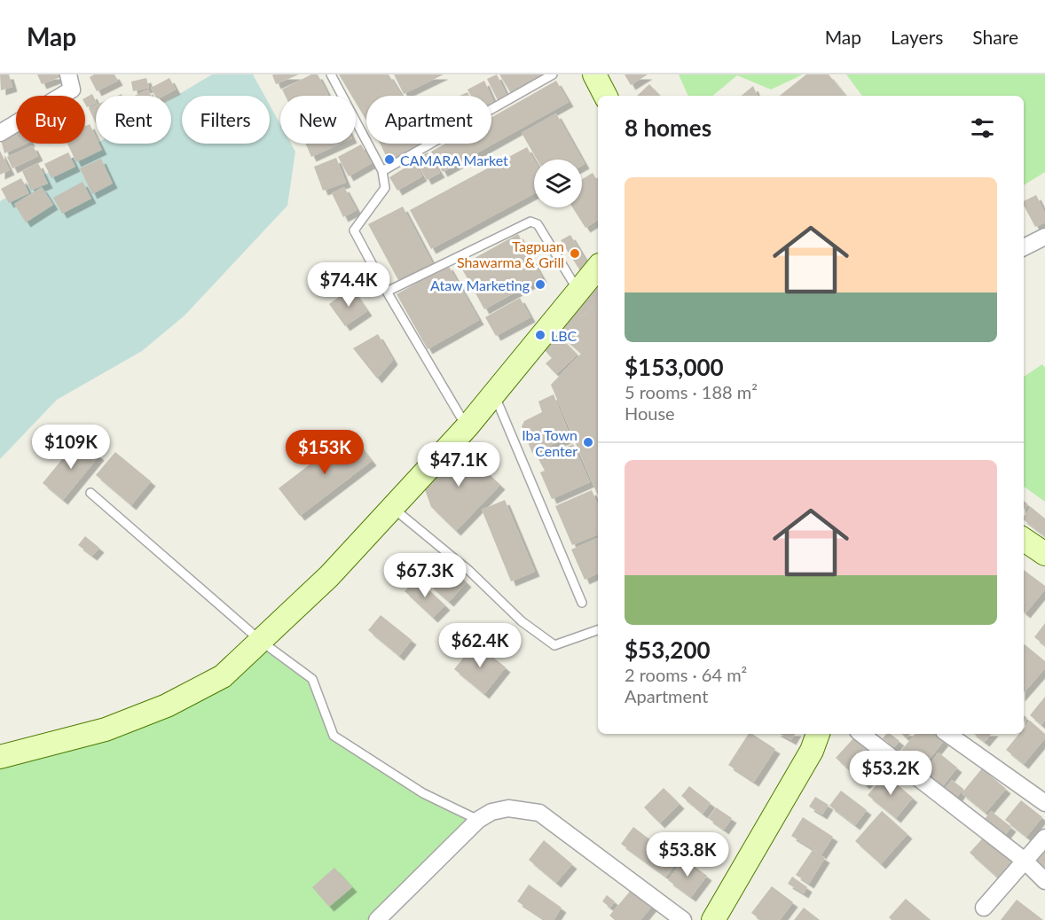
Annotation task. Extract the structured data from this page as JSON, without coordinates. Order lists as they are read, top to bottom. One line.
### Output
{"places":["CAMARA Market","Tagpuan Shawarma & Grill","Ataw Marketing","LBC","Iba Town Center"],"page":{"header":"Map","nav":["Map","Layers","Share"],"chip":["Buy","Rent","Filters","New","Apartment"],"heading":"8 homes","list":[{"name":"$153,000","note":"5 rooms · 188 m² · House"},{"name":"$53,200","note":"2 rooms · 64 m² · Apartment"}],"price":["$74.4K","$109K","$153K","$47.1K","$67.3K","$62.4K","$53.2K","$53.8K"]}}
